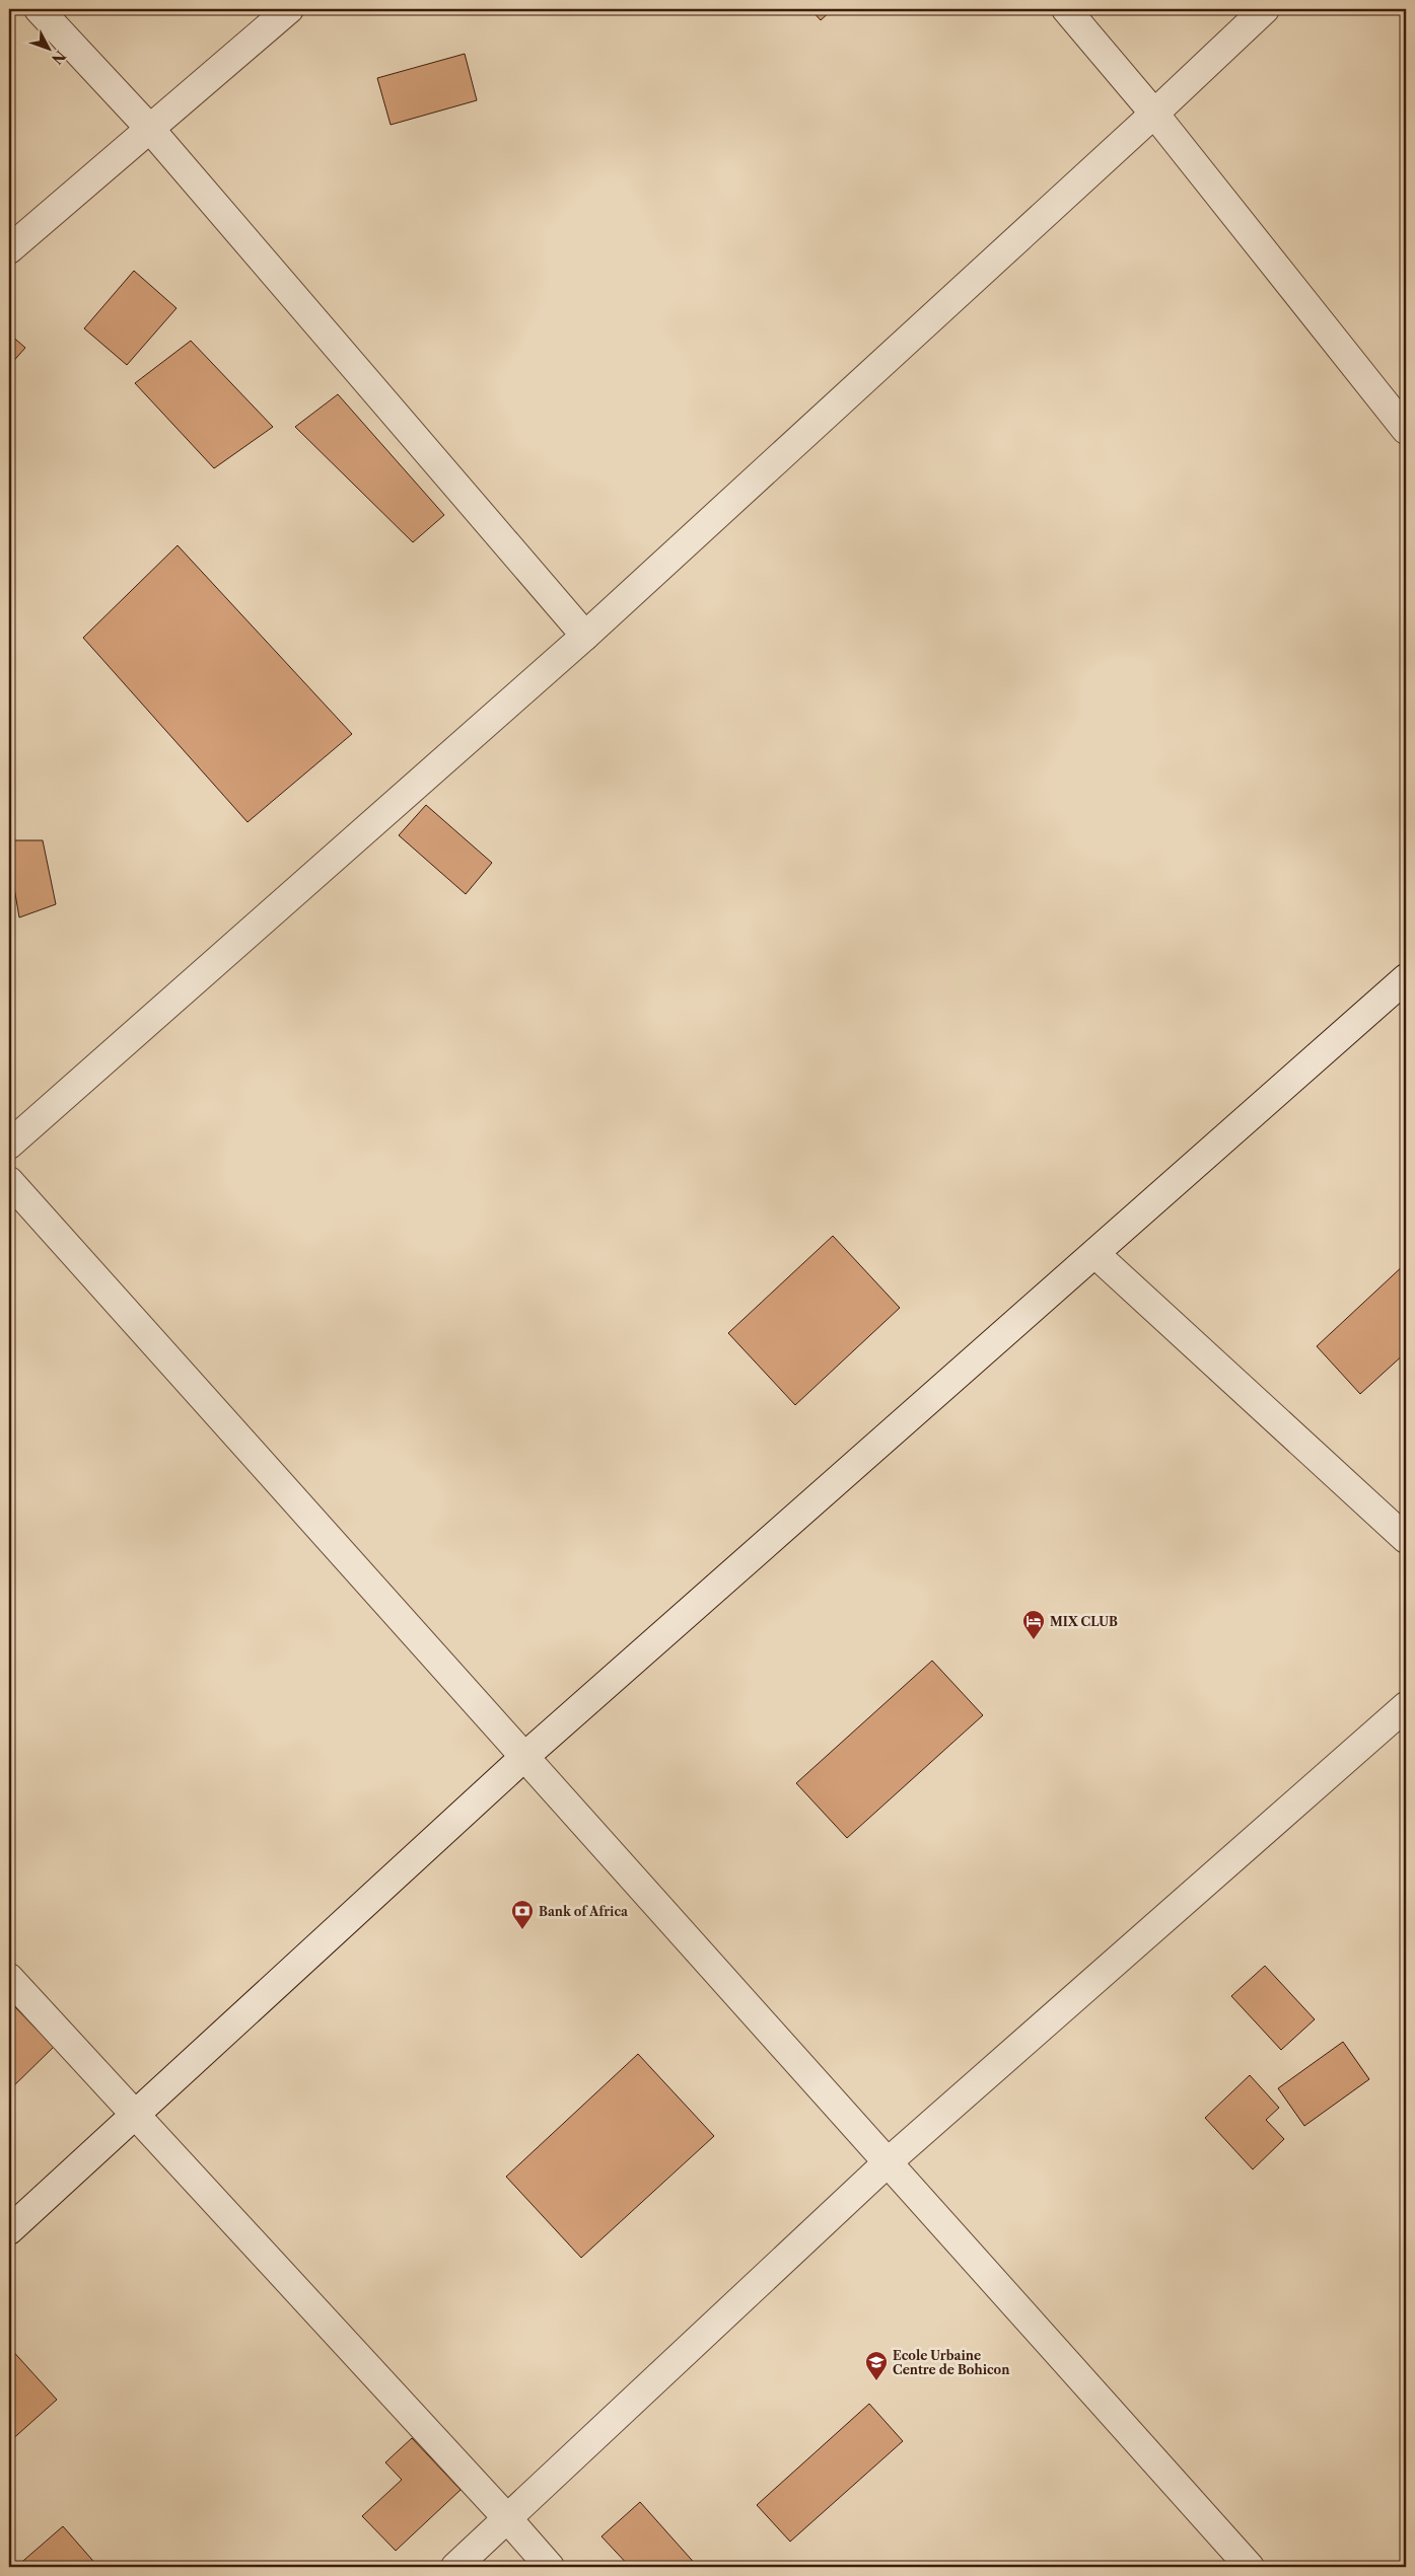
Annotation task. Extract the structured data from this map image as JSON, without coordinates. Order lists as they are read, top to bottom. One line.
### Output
{"places":{"hotel":["MIX CLUB"],"bank":["Bank of Africa"],"school or university":["Ecole Urbaine Centre de Bohicon"]},"north":"bottom right"}
